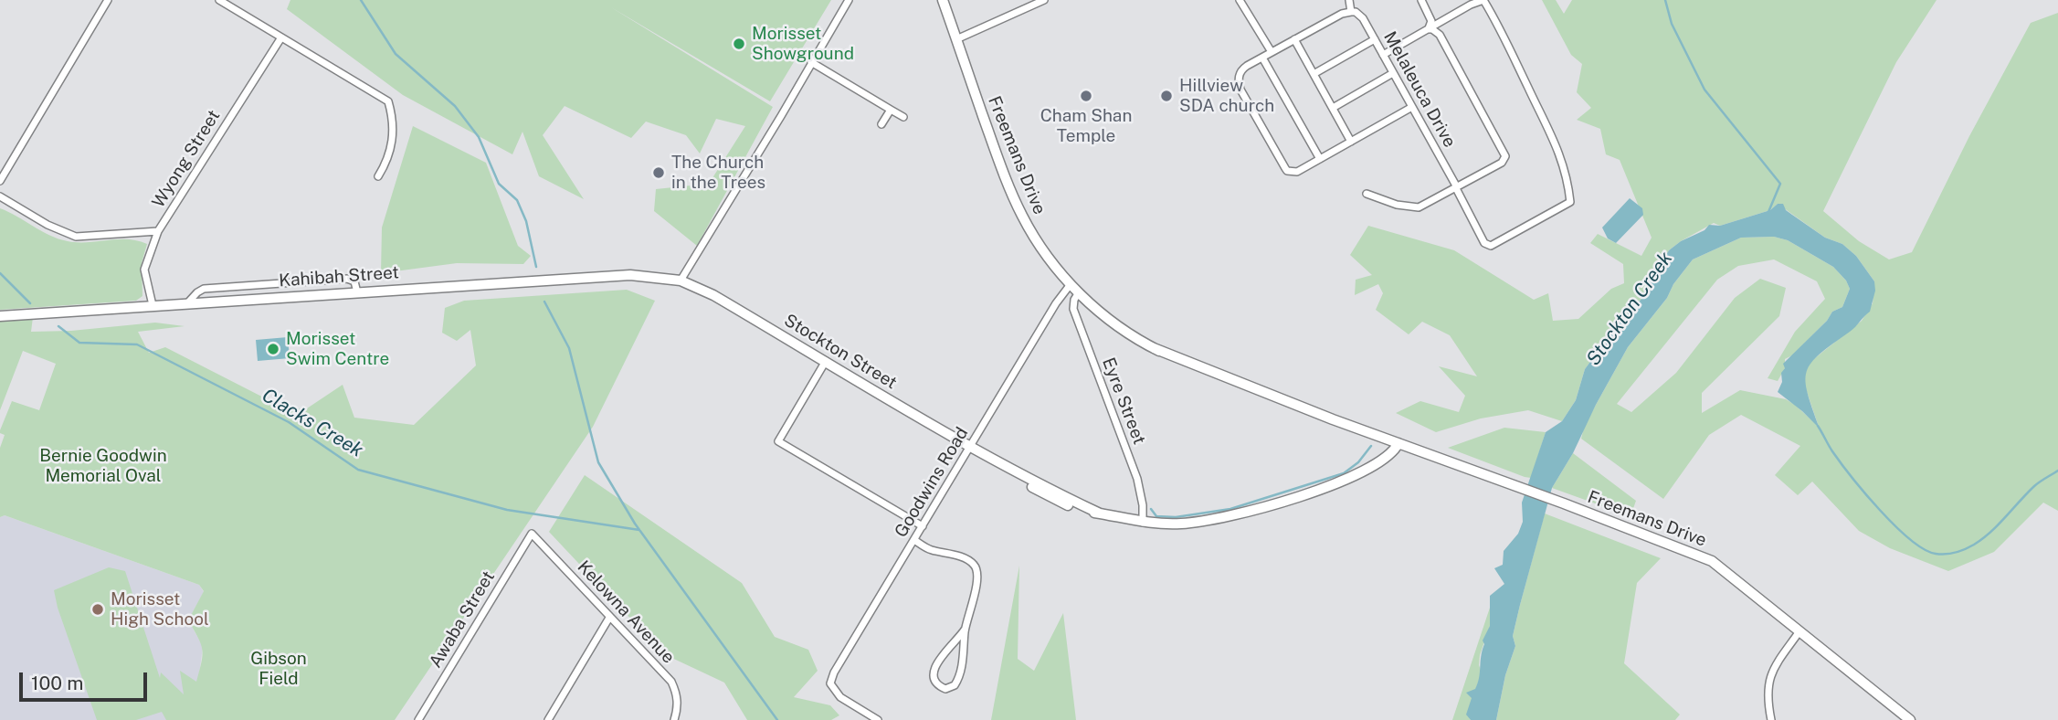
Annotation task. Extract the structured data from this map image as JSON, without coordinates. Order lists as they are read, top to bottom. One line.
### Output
{"streets":{"street":["Melaleuca Drive","Freemans Drive","Wyong Street","Kahibah Street","Stockton Street","Eyre Street","Goodwins Road","Kelowna Avenue","Awaba Street"]},"crossings":[["Freemans Drive","Stockton Street"],["Freemans Drive","Eyre Street"],["Freemans Drive","Goodwins Road"],["Wyong Street","Kahibah Street"],["Kahibah Street","Stockton Street"],["Stockton Street","Eyre Street"],["Stockton Street","Goodwins Road"],["Kelowna Avenue","Awaba Street"]],"water":["Stockton Creek","Clacks Creek"],"parks":["Bernie Goodwin Memorial Oval","Gibson Field"],"places":["Morisset Showground","Cham Shan Temple","Hillview SDA church","The Church in the Trees","Morisset Swim Centre","Morisset High School"],"scale_bar":"100 m"}
